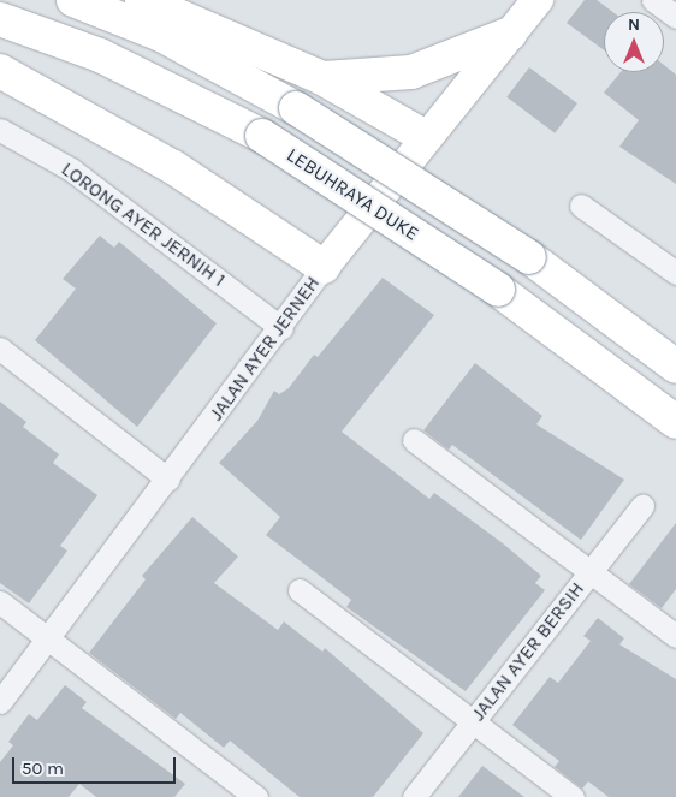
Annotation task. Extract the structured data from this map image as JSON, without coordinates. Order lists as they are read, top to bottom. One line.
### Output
{"streets":{"highway":["LEBUHRAYA DUKE"],"main road":["JALAN AYER JERNEH"],"street":["LORONG AYER JERNIH 1","JALAN AYER BERSIH"]},"crossings":[["LORONG AYER JERNIH 1","JALAN AYER JERNEH"]],"scale_bar":"50 m","north":"top"}
